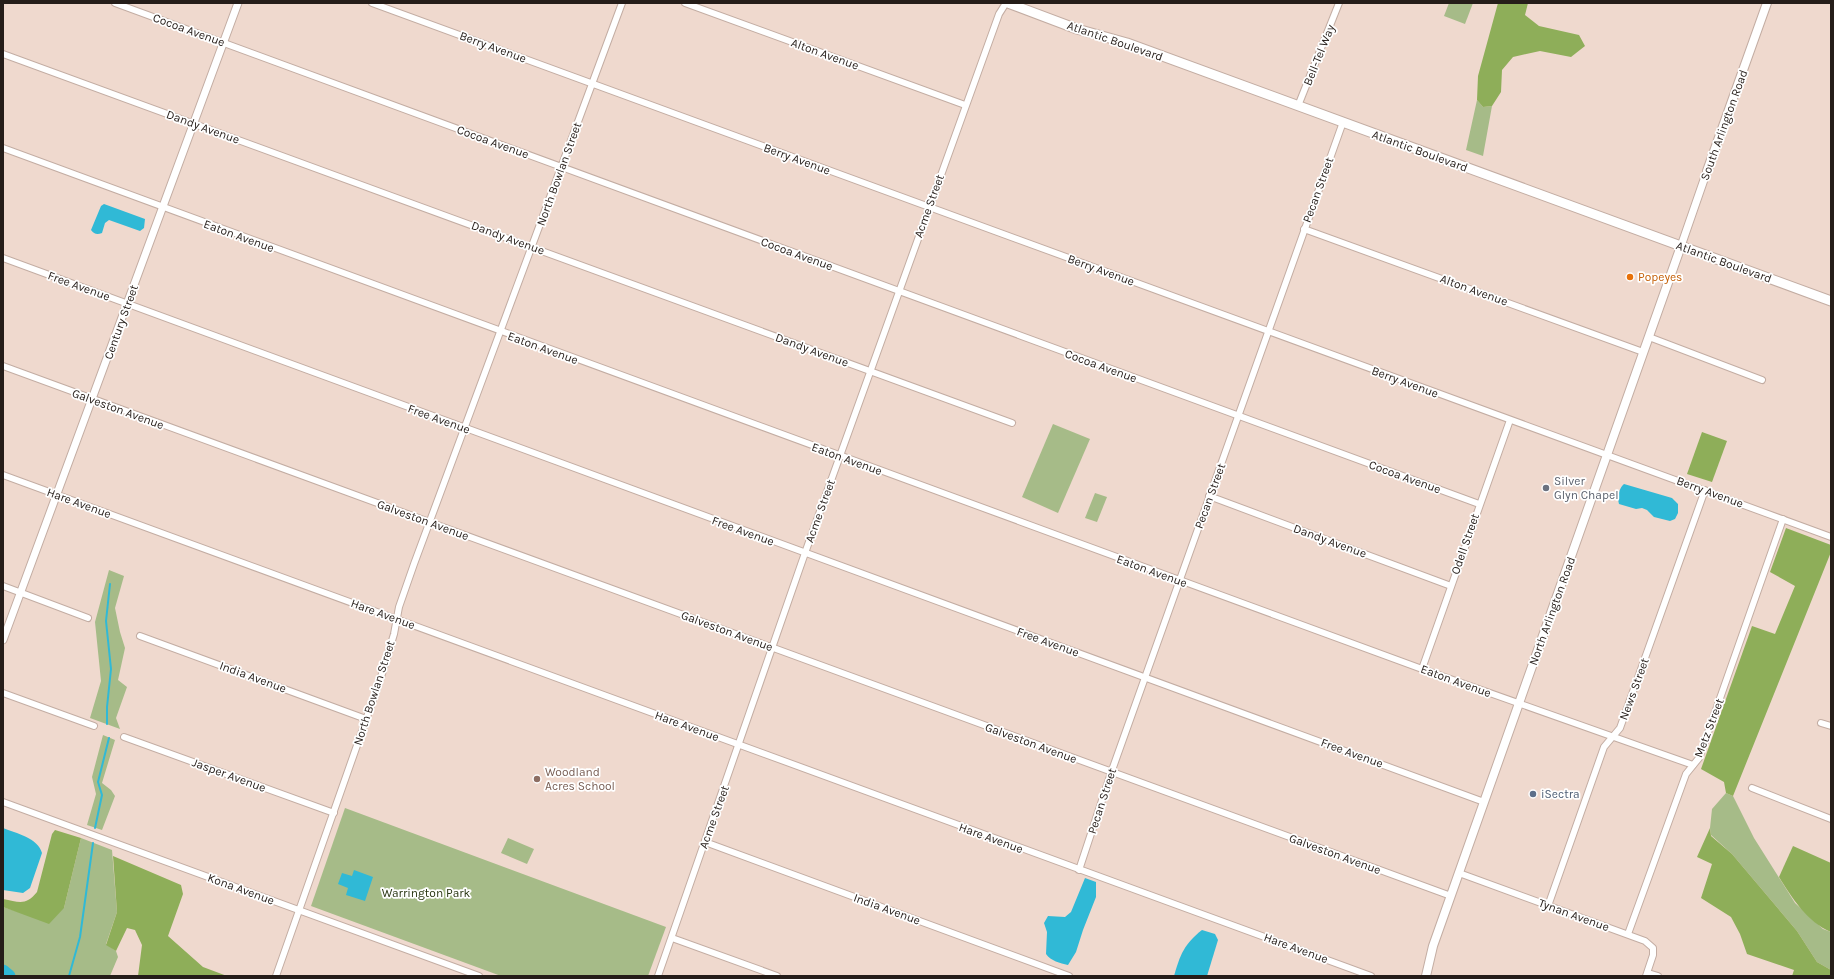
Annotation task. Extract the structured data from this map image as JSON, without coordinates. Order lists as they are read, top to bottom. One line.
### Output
{"streets":{"main road":["Atlantic Boulevard","South Arlington Road","North Arlington Road"],"street":["Cocoa Avenue","Berry Avenue","Alton Avenue","Bell-Tel Way","Dandy Avenue","North Bowlan Street","Pecan Street","Acme Street","Eaton Avenue","Free Avenue","Century Street","Galveston Avenue","Hare Avenue","Odell Street","India Avenue","News Street","Metz Street","Jasper Avenue","Kona Avenue","Tynan Avenue"]},"crossings":[["Cocoa Avenue","North Bowlan Street"],["Cocoa Avenue","Pecan Street"],["Cocoa Avenue","Acme Street"],["Cocoa Avenue","Century Street"],["Cocoa Avenue","Odell Street"],["Atlantic Boulevard","Bell-Tel Way"],["Atlantic Boulevard","South Arlington Road"],["Atlantic Boulevard","Pecan Street"],["Atlantic Boulevard","Acme Street"],["Atlantic Boulevard","North Arlington Road"],["Berry Avenue","North Bowlan Street"],["Berry Avenue","Pecan Street"],["Berry Avenue","Acme Street"],["Berry Avenue","Odell Street"],["Berry Avenue","North Arlington Road"],["Berry Avenue","News Street"],["Berry Avenue","Metz Street"],["Alton Avenue","Pecan Street"],["Alton Avenue","Acme Street"],["Alton Avenue","North Arlington Road"],["South Arlington Road","North Arlington Road"],["Dandy Avenue","North Bowlan Street"],["Dandy Avenue","Pecan Street"],["Dandy Avenue","Acme Street"],["Dandy Avenue","Century Street"],["Dandy Avenue","Odell Street"],["North Bowlan Street","Eaton Avenue"],["North Bowlan Street","Free Avenue"],["North Bowlan Street","Galveston Avenue"],["North Bowlan Street","Hare Avenue"],["North Bowlan Street","India Avenue"],["North Bowlan Street","Jasper Avenue"],["North Bowlan Street","Kona Avenue"],["Pecan Street","Eaton Avenue"],["Pecan Street","Free Avenue"],["Pecan Street","Galveston Avenue"],["Pecan Street","Hare Avenue"],["Acme Street","Eaton Avenue"],["Acme Street","Free Avenue"],["Acme Street","Galveston Avenue"],["Acme Street","Hare Avenue"],["Acme Street","India Avenue"],["Eaton Avenue","Century Street"],["Eaton Avenue","Odell Street"],["Eaton Avenue","North Arlington Road"],["Eaton Avenue","News Street"],["Eaton Avenue","Metz Street"],["Free Avenue","Century Street"],["Free Avenue","North Arlington Road"],["Century Street","Galveston Avenue"],["Century Street","Hare Avenue"],["Galveston Avenue","North Arlington Road"],["North Arlington Road","Tynan Avenue"],["News Street","Tynan Avenue"],["Metz Street","Tynan Avenue"]],"parks":["Warrington Park"],"places":["Popeyes","Silver Glyn Chapel","Woodland Acres School","iSectra"]}
